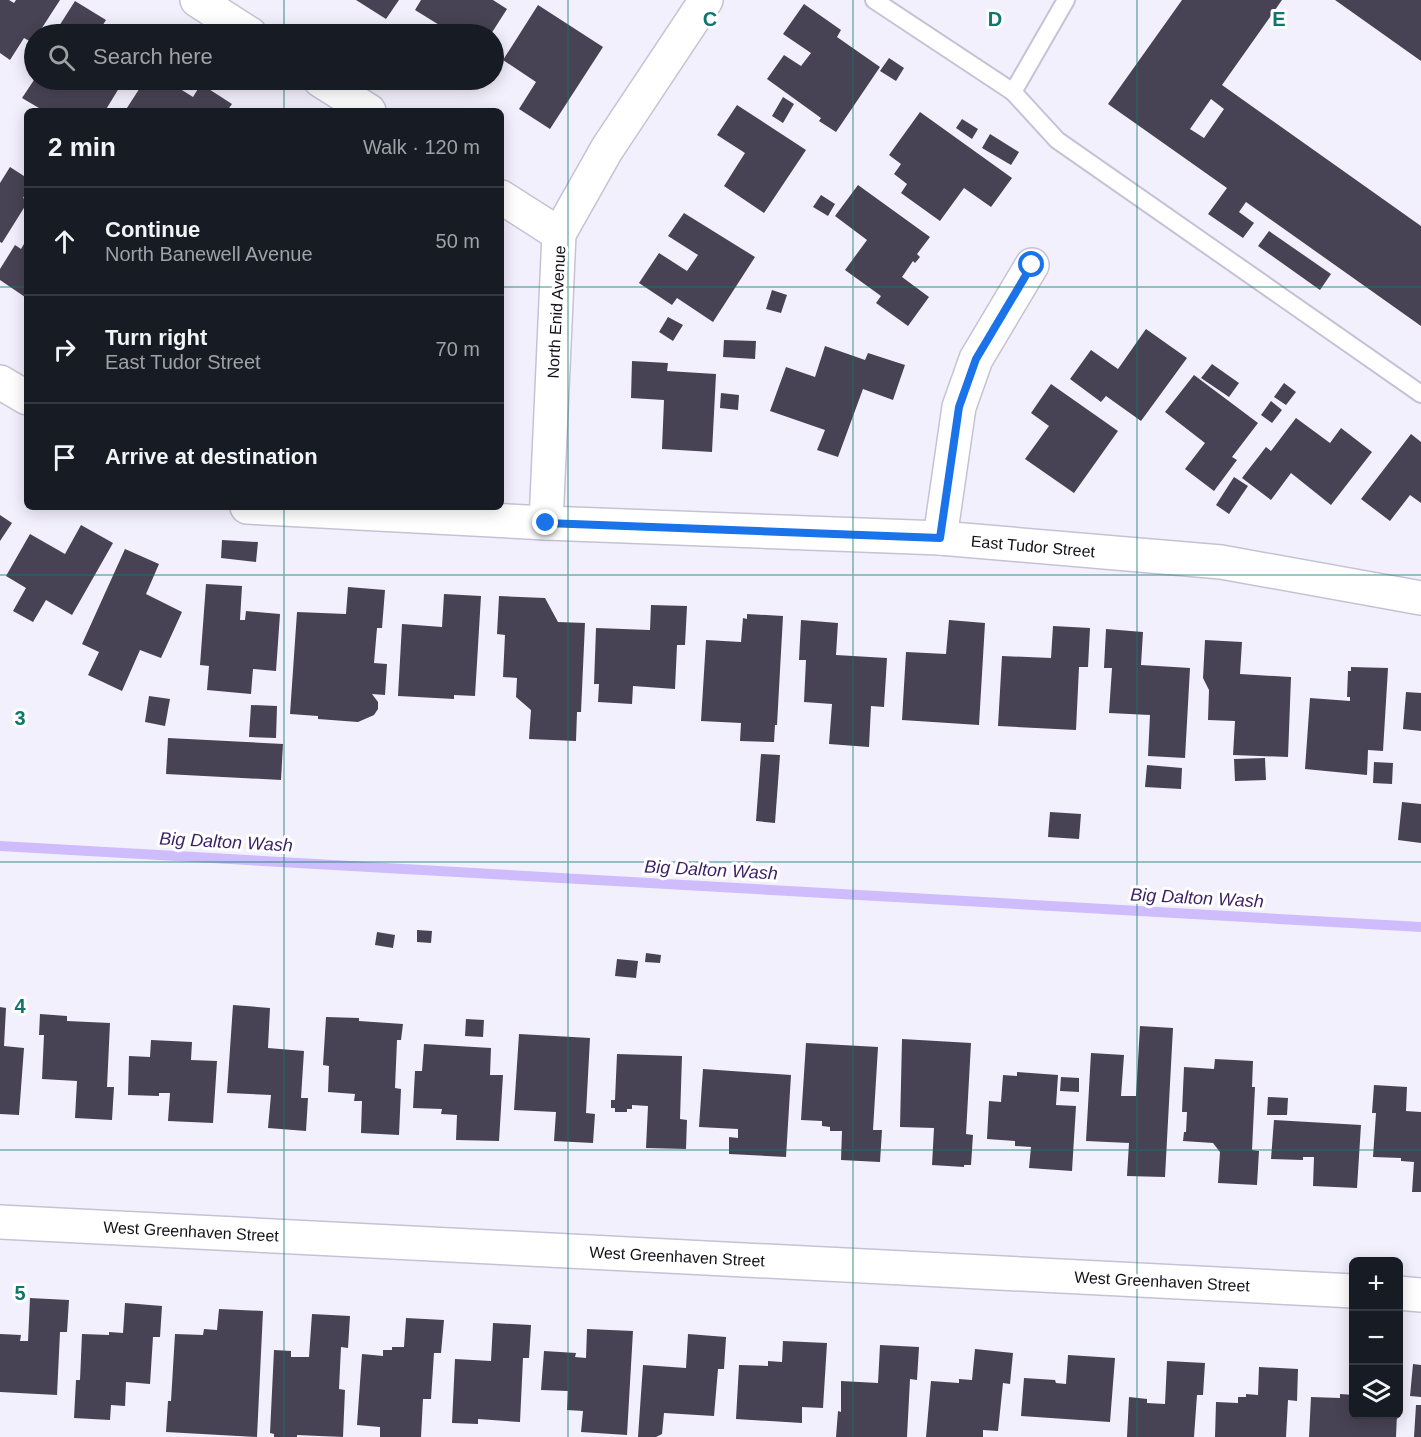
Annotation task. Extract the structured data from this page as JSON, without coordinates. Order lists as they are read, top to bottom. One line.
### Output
{"streets":{"street":["North Enid Avenue","East Tudor Street","West Greenhaven Street"]},"crossings":[["North Enid Avenue","East Tudor Street"]],"water":["Big Dalton Wash"],"page":{"search":"Search here","heading":["2 min","Walk · 120 m"],"list":[["Continue","North Banewell Avenue","50 m"],["Turn right","East Tudor Street","70 m"],"Arrive at destination"],"map_buttons":["+","−"]},"grid":{"columns":["C","D","E"],"rows":["3","4","5"]}}
